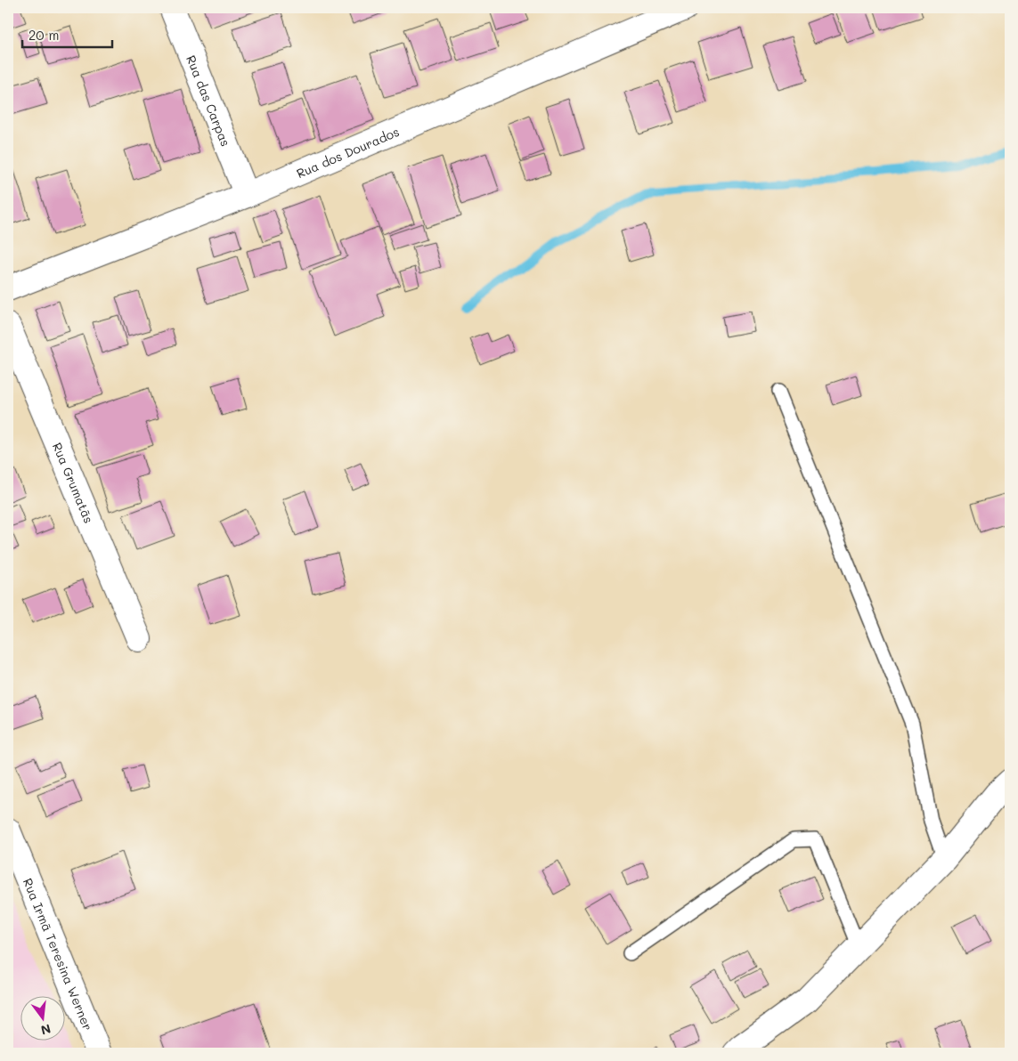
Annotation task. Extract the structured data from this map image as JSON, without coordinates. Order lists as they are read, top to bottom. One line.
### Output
{"streets":{"street":["Rua das Carpas","Rua dos Dourados","Rua Grumatãs","Rua Irmã Teresina Werner"]},"crossings":[["Rua das Carpas","Rua dos Dourados"]],"scale_bar":"20 m","north":"bottom"}
